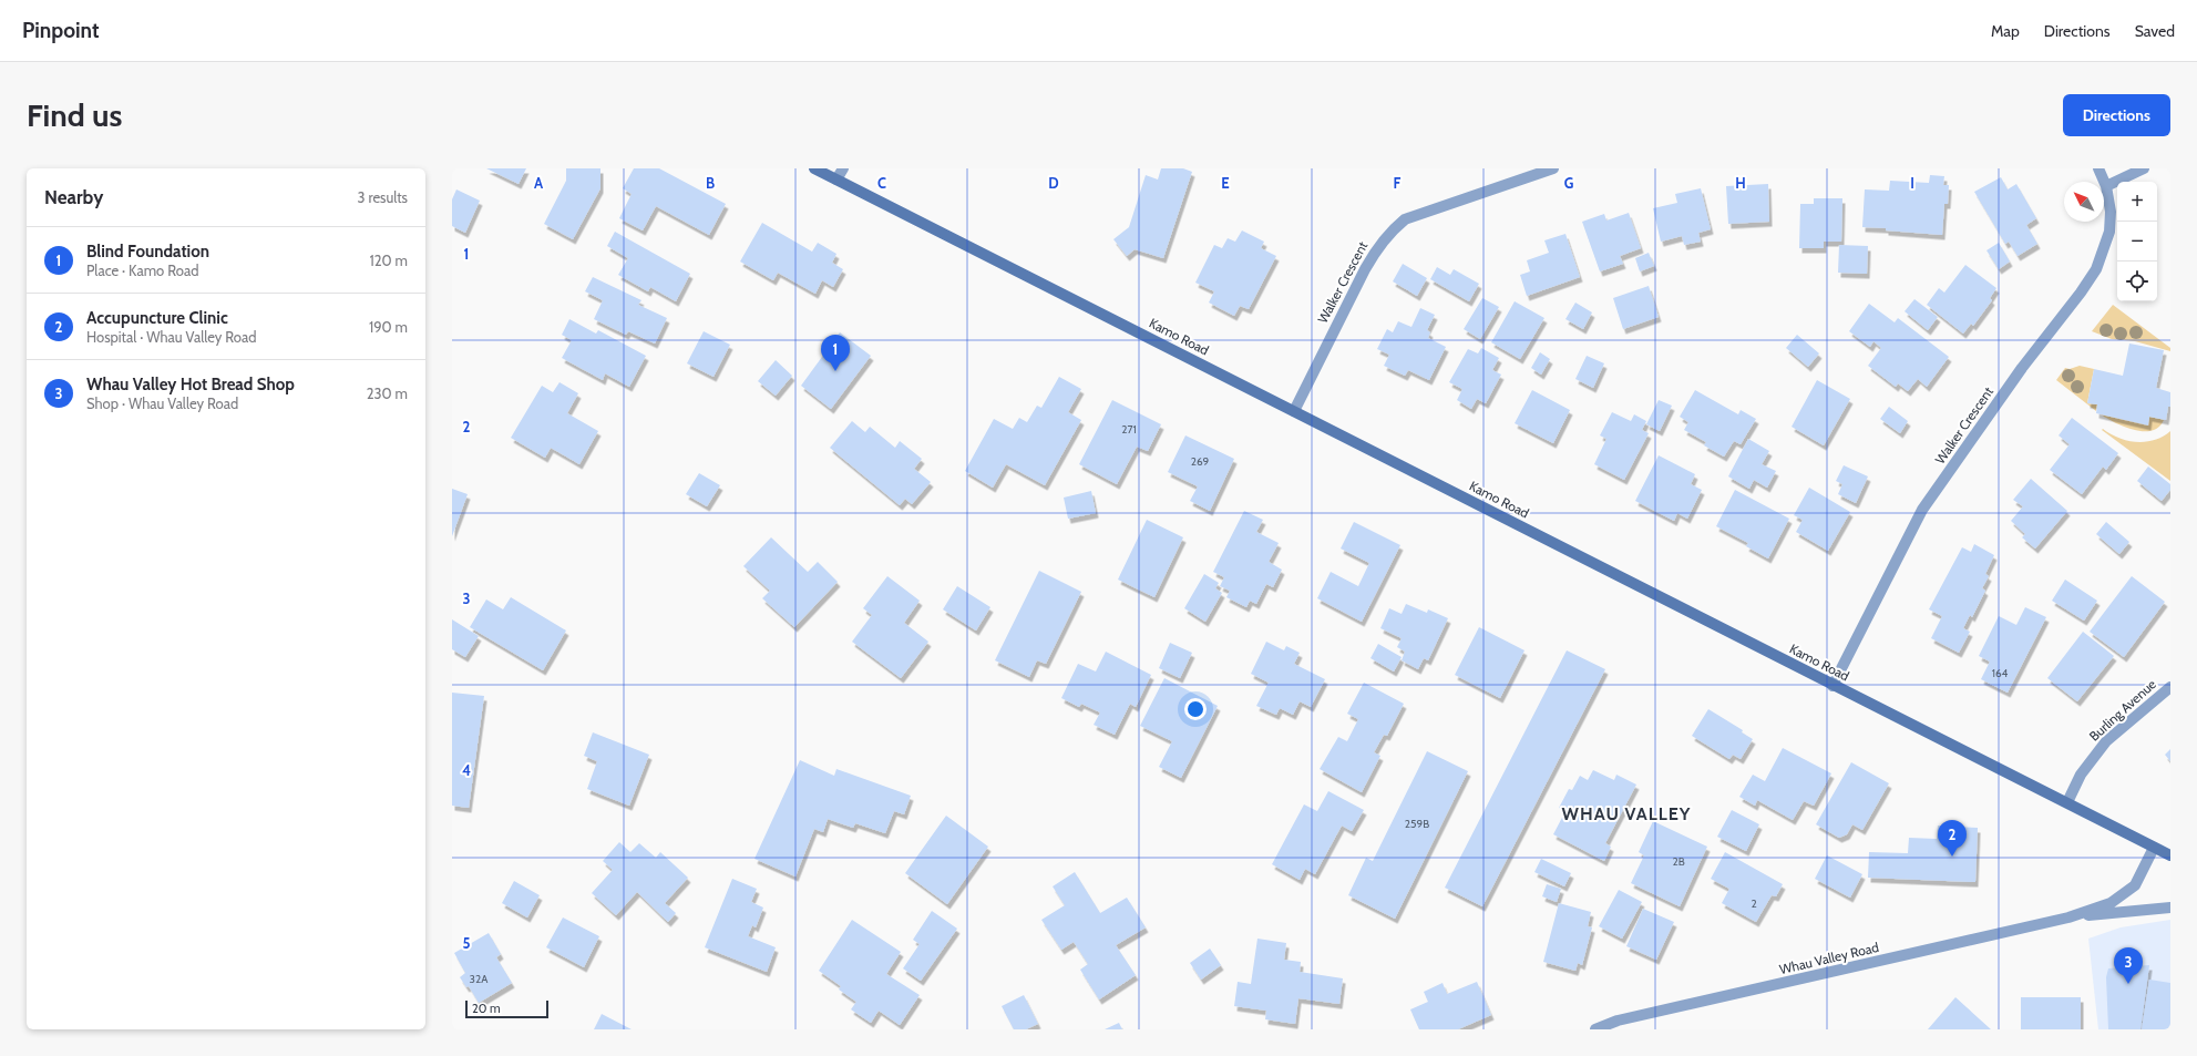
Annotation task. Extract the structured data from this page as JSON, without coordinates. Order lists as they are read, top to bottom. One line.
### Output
{"streets":{"main road":["Kamo Road"],"street":["Walker Crescent","Burling Avenue","Whau Valley Road"]},"crossings":[["Walker Crescent","Kamo Road"],["Kamo Road","Burling Avenue"],["Kamo Road","Whau Valley Road"]],"districts":["WHAU VALLEY"],"house_numbers":["271","269","164","259B","2B","2","32A"],"scale_bar":"20 m","north":"top left","page":{"header":"Pinpoint","nav":["Map","Directions","Saved"],"buttons":"Directions","title":"Find us","heading":["Nearby","3 results"],"map_buttons":["+","−"],"list":[{"mark":"1","name":"Blind Foundation","note":"Place · Kamo Road","value":"120 m"},{"mark":"2","name":"Accupuncture Clinic","note":"Hospital · Whau Valley Road","value":"190 m"},{"mark":"3","name":"Whau Valley Hot Bread Shop","note":"Shop · Whau Valley Road","value":"230 m"}],"pins":["1","2","3"],"scale":"20 m"},"grid":{"columns":["A","B","C","D","E","F","G","H","I"],"rows":["1","2","3","4","5"]}}
